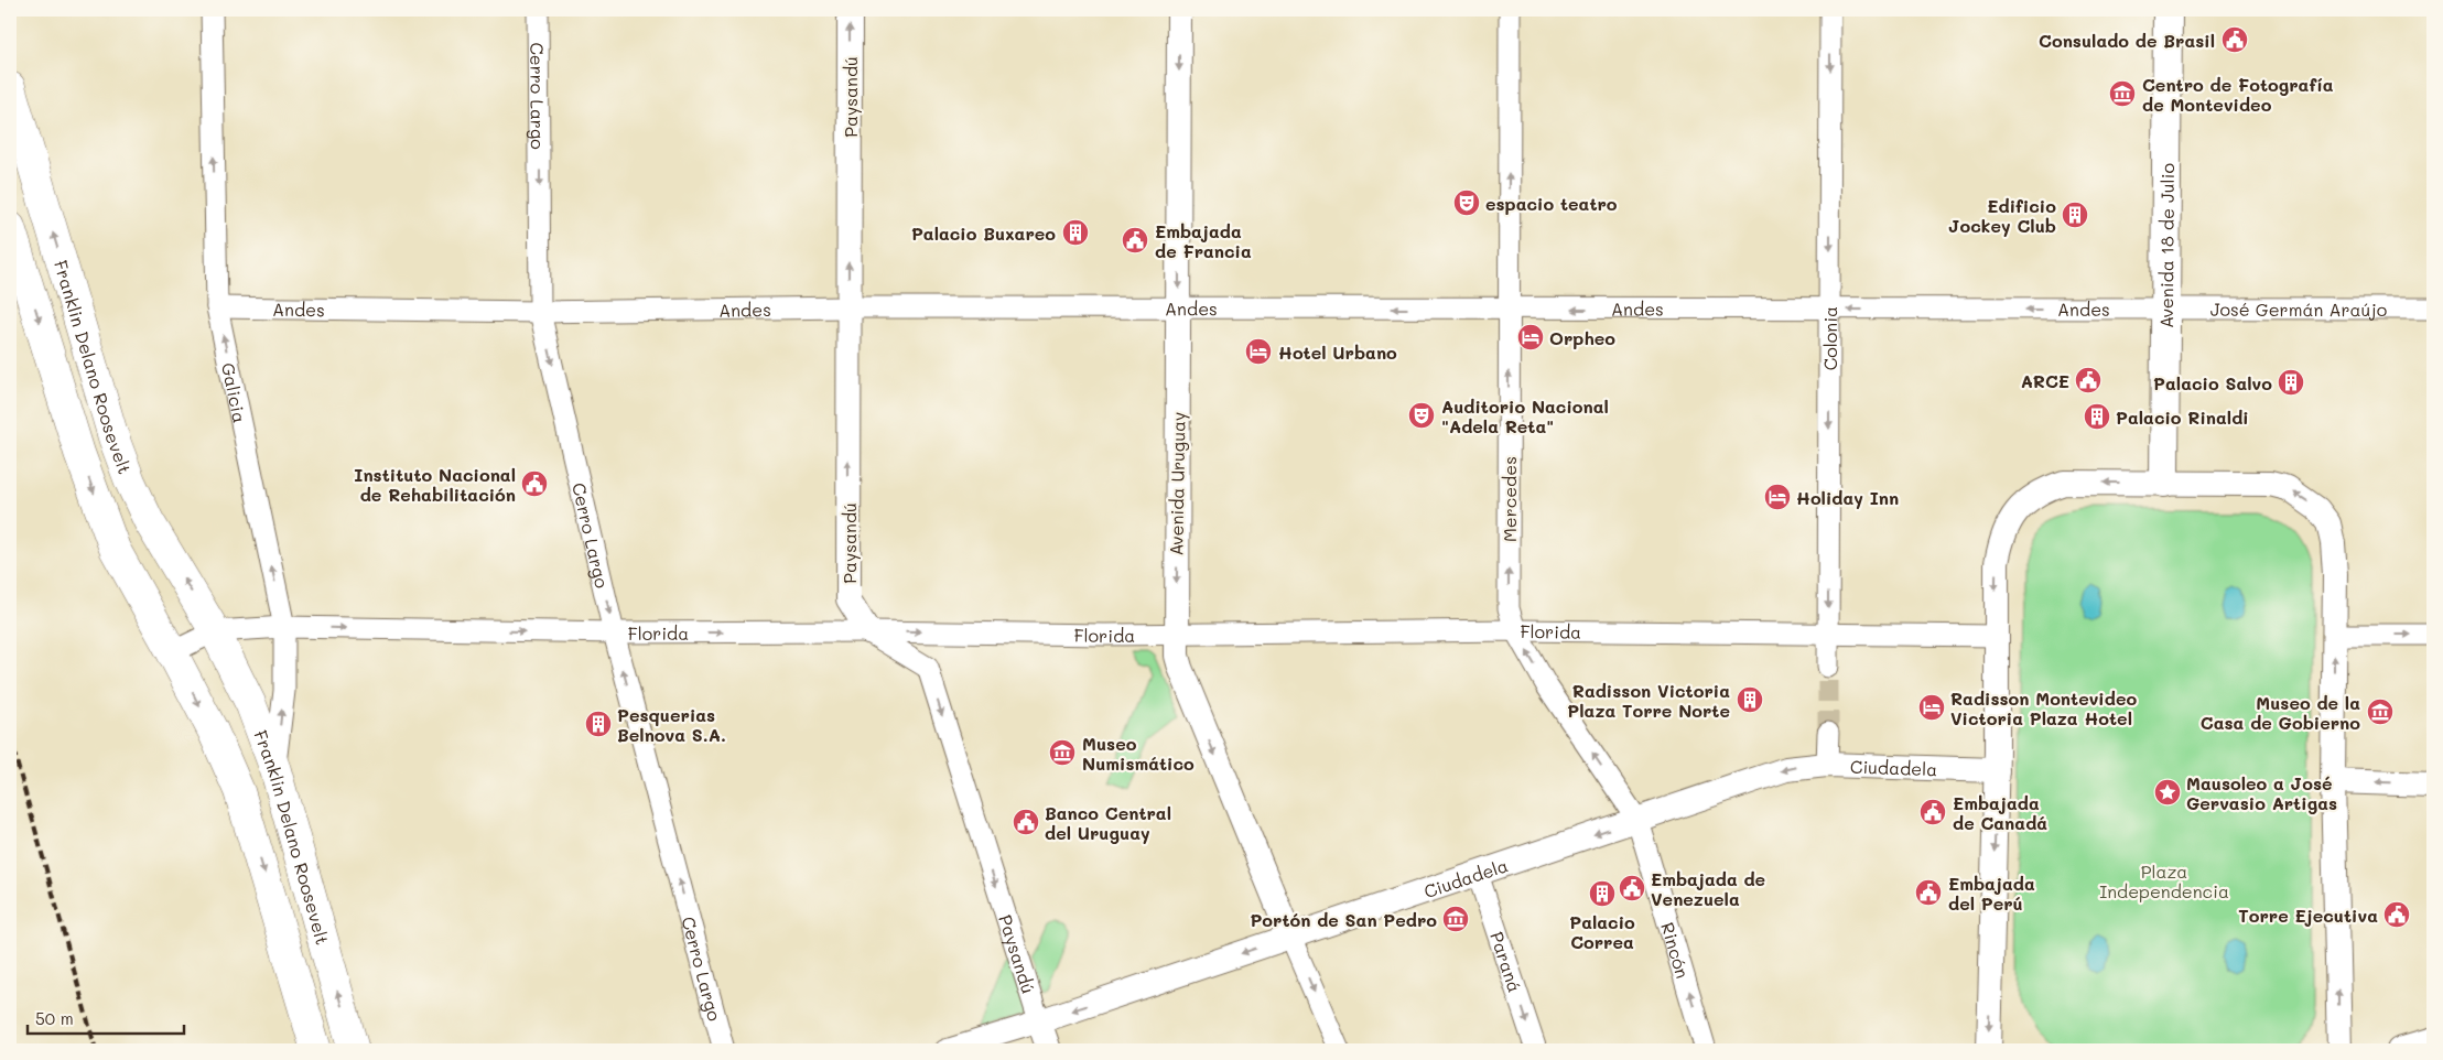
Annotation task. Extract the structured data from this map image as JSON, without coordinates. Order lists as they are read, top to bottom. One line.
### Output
{"streets":{"main road":["Avenida 18 de Julio","Franklin Delano Roosevelt"],"street":["Cerro Largo","Paysandú","Andes","José Germán Araújo","Colonia","Galicia","Avenida Uruguay","Mercedes","Florida","Ciudadela","Rincón","Paraná"]},"crossings":[["Cerro Largo","Andes"],["Cerro Largo","Florida"],["Paysandú","Andes"],["Paysandú","Florida"],["Paysandú","Ciudadela"],["Avenida 18 de Julio","Andes"],["Avenida 18 de Julio","José Germán Araújo"],["Andes","José Germán Araújo"],["Andes","Colonia"],["Andes","Galicia"],["Andes","Avenida Uruguay"],["Andes","Mercedes"],["Colonia","Florida"],["Franklin Delano Roosevelt","Galicia"],["Franklin Delano Roosevelt","Florida"],["Galicia","Florida"],["Avenida Uruguay","Florida"],["Avenida Uruguay","Ciudadela"],["Mercedes","Florida"],["Mercedes","Ciudadela"],["Mercedes","Rincón"],["Ciudadela","Rincón"],["Ciudadela","Paraná"]],"one_way":["Andes","Colonia","Galicia","Avenida Uruguay","Mercedes","Florida","Ciudadela","Rincón","Paraná"],"parks":["Plaza Independencia"],"places":{"public building":["Consulado de Brasil","Embajada de Francia","ARCE","Instituto Nacional de Rehabilitación","Embajada de Canadá","Banco Central del Uruguay","Embajada de Venezuela","Embajada del Perú","Torre Ejecutiva"],"museum":["Centro de Fotografía de Montevideo","Museo de la Casa de Gobierno","Museo Numismático","Portón de San Pedro"],"theatre":["espacio teatro","Auditorio Nacional \"Adela Reta\""],"building":["Edificio Jockey Club","Palacio Buxareo","Palacio Salvo","Palacio Rinaldi","Radisson Victoria Plaza Torre Norte","Pesquerias Belnova S.A.","Palacio Correa"],"hotel":["Orpheo","Hotel Urbano","Holiday Inn","Radisson Montevideo Victoria Plaza Hotel"],"place":["Mausoleo a José Gervasio Artigas"]},"scale_bar":"50 m"}
